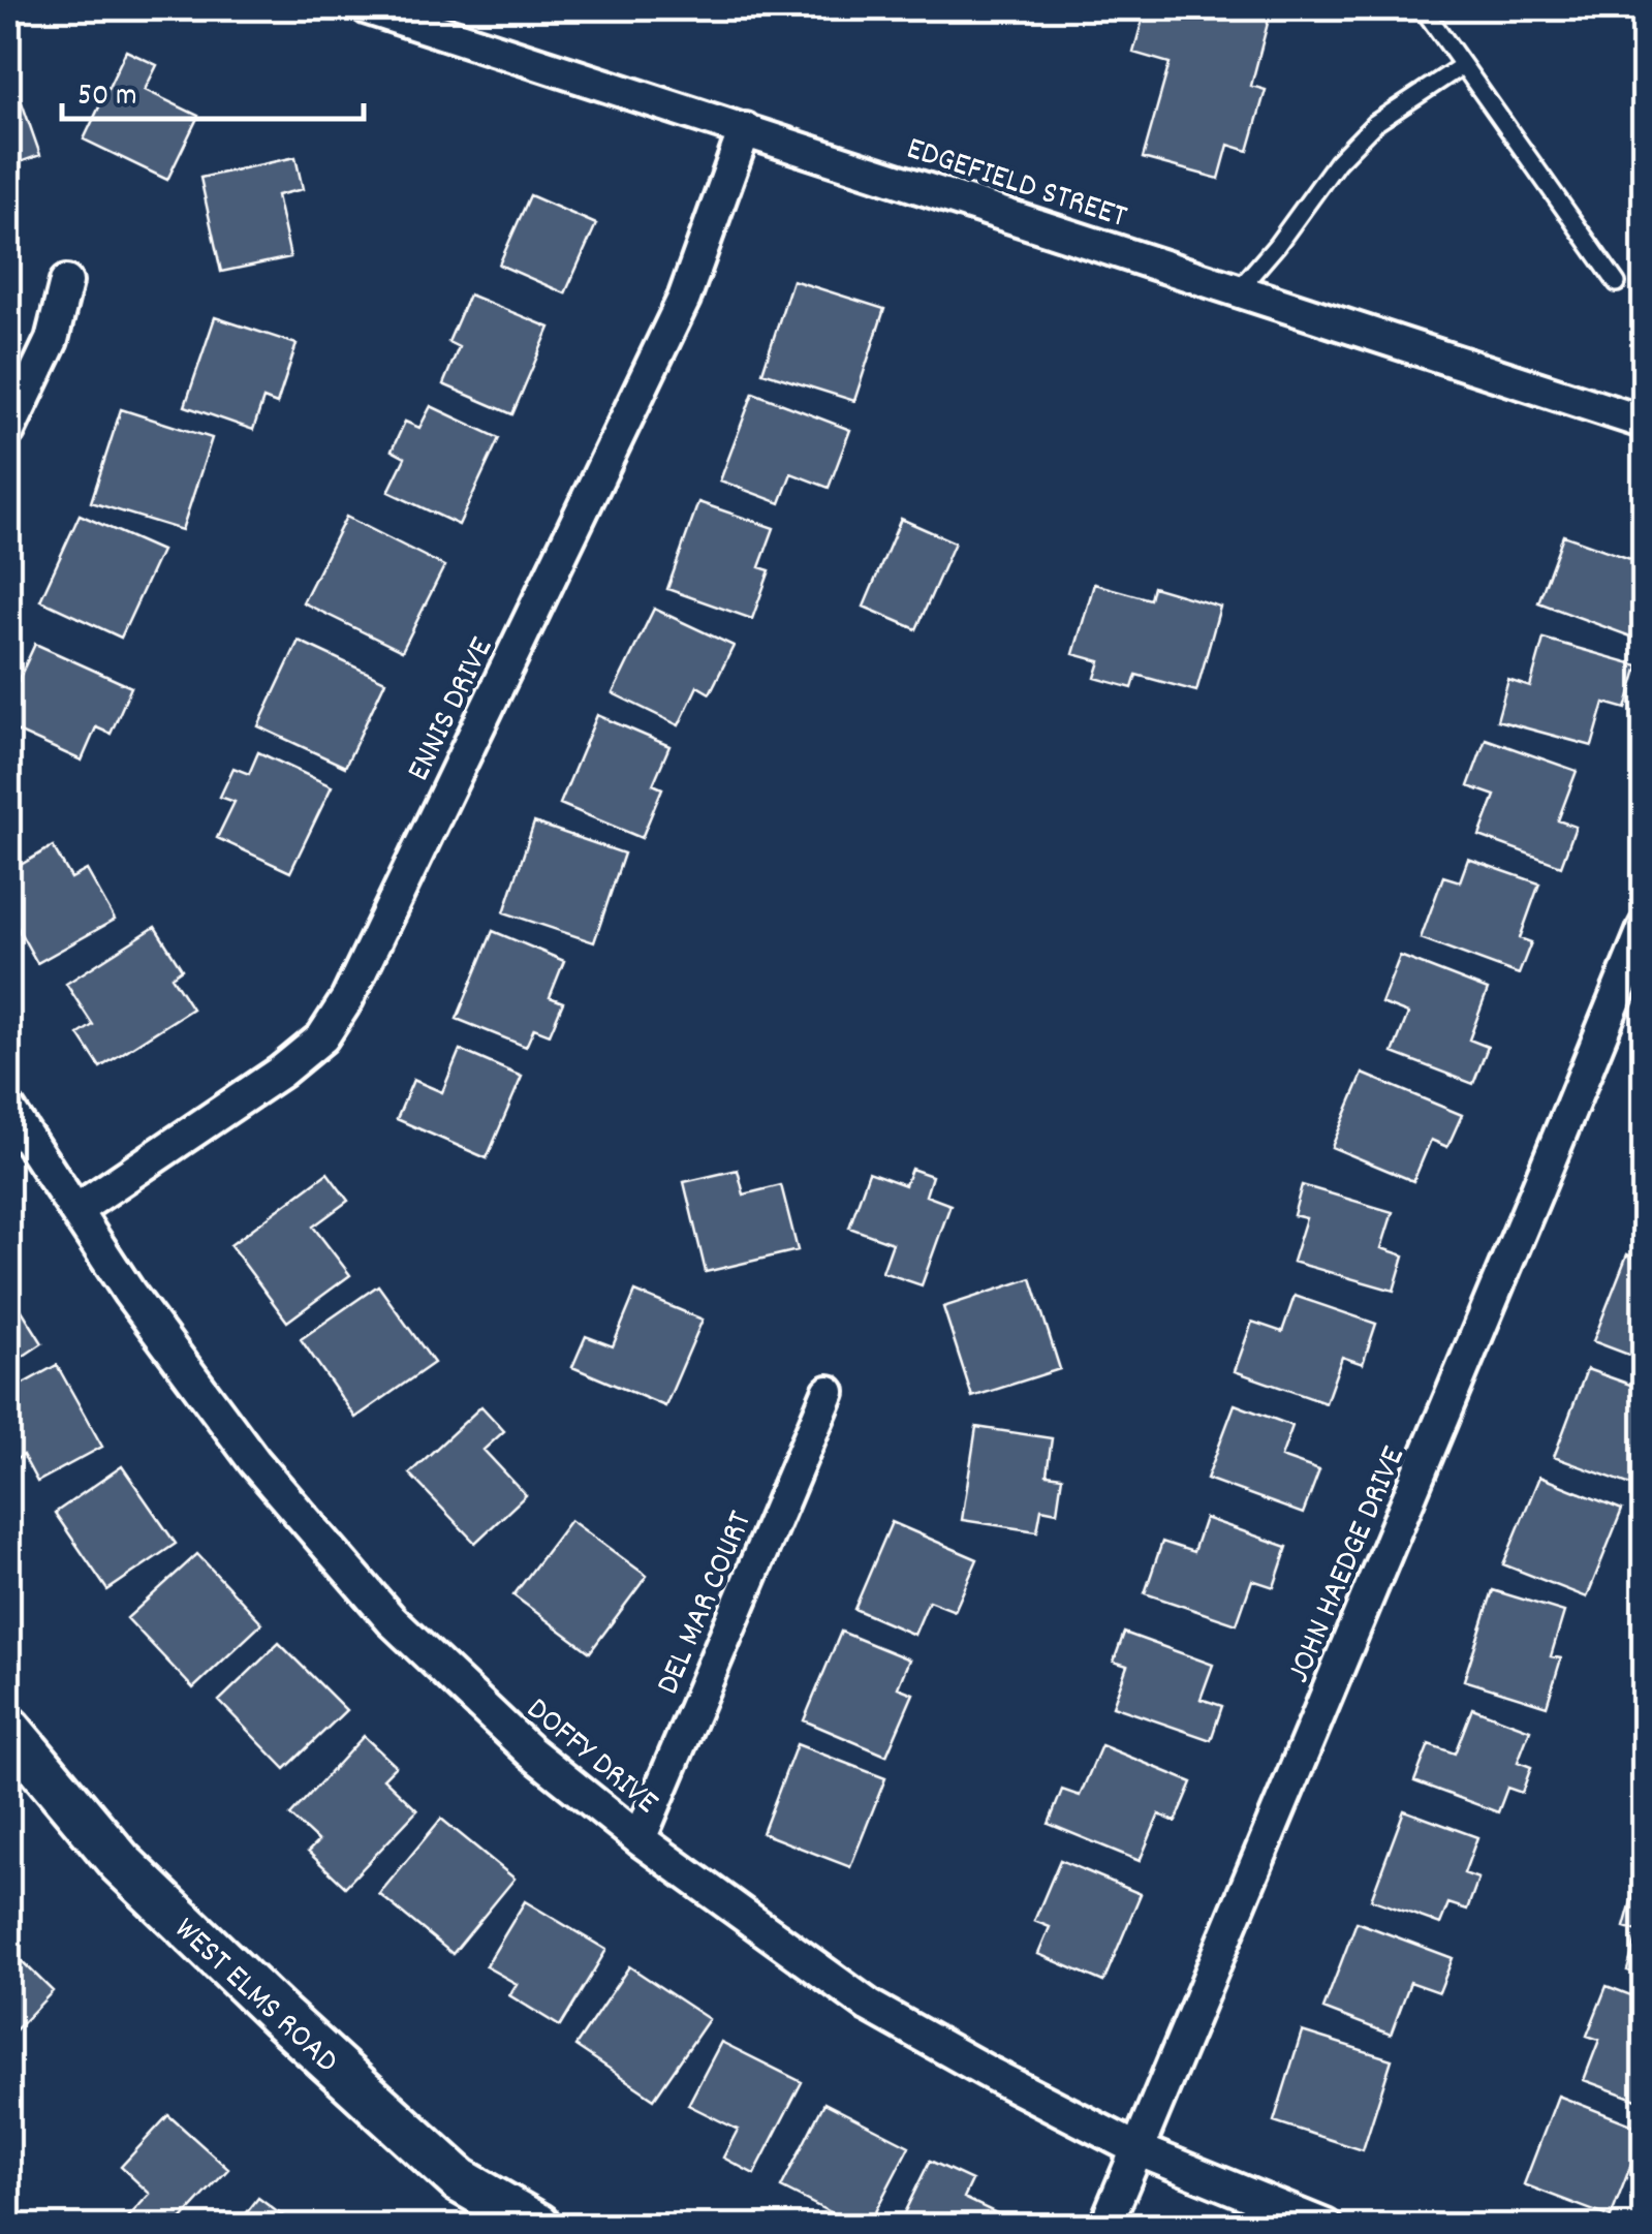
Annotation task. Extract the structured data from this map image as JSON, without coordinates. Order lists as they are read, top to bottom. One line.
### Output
{"streets":{"main road":["WEST ELMS ROAD"],"street":["EDGEFIELD STREET","ENNIS DRIVE","JOHN HAEDGE DRIVE","DEL MAR COURT","DOFFY DRIVE"]},"crossings":[["EDGEFIELD STREET","ENNIS DRIVE"],["ENNIS DRIVE","DOFFY DRIVE"],["JOHN HAEDGE DRIVE","DOFFY DRIVE"],["DEL MAR COURT","DOFFY DRIVE"]],"scale_bar":"50 m"}
